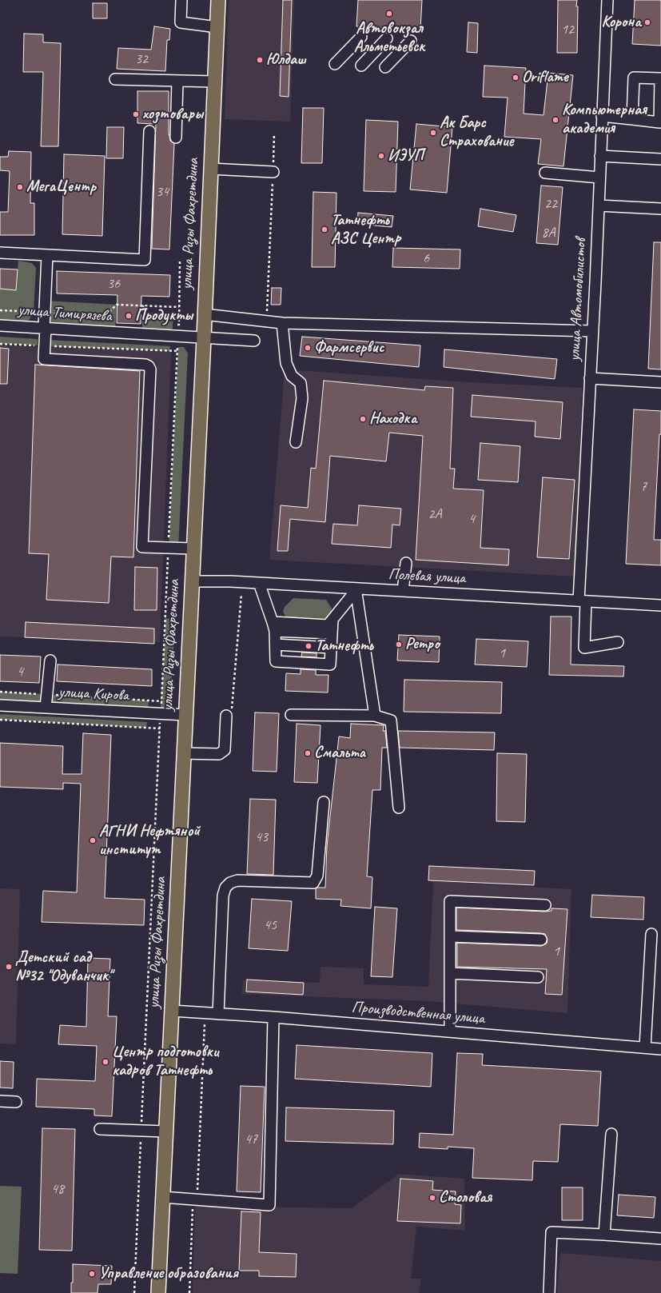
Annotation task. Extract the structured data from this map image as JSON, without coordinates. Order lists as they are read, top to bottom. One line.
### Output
{"streets":{"main road":["улица Ризы Фахретдина"],"street":["улица Автомобилистов","улица Тимирязева","Полевая улица","улица Кирова","Производственная улица"]},"crossings":[["улица Ризы Фахретдина","улица Тимирязева"],["улица Ризы Фахретдина","Полевая улица"],["улица Ризы Фахретдина","улица Кирова"],["улица Ризы Фахретдина","Производственная улица"],["улица Автомобилистов","Полевая улица"]],"places":["Автовокзал Альметьевск","Корона","Юлдаш","Oriflame","хозтовары","Компьютерная академия","Ак Барс Страхование","ИЭУП","МегаЦентр","Татнефть АЗС Центр","Продукты","Фармсервис","Находка","Ретро","Татнефть","Смальта","АГНИ Нефтяной институт","Детский сад №32 \"Одуванчик\"","Центр подготовки кадров Татнефть","Столовая","Управление образования"],"house_numbers":["12","32","34","22","8А","6","36","7","2А","4","1","4","43","45","1","47","48"]}
